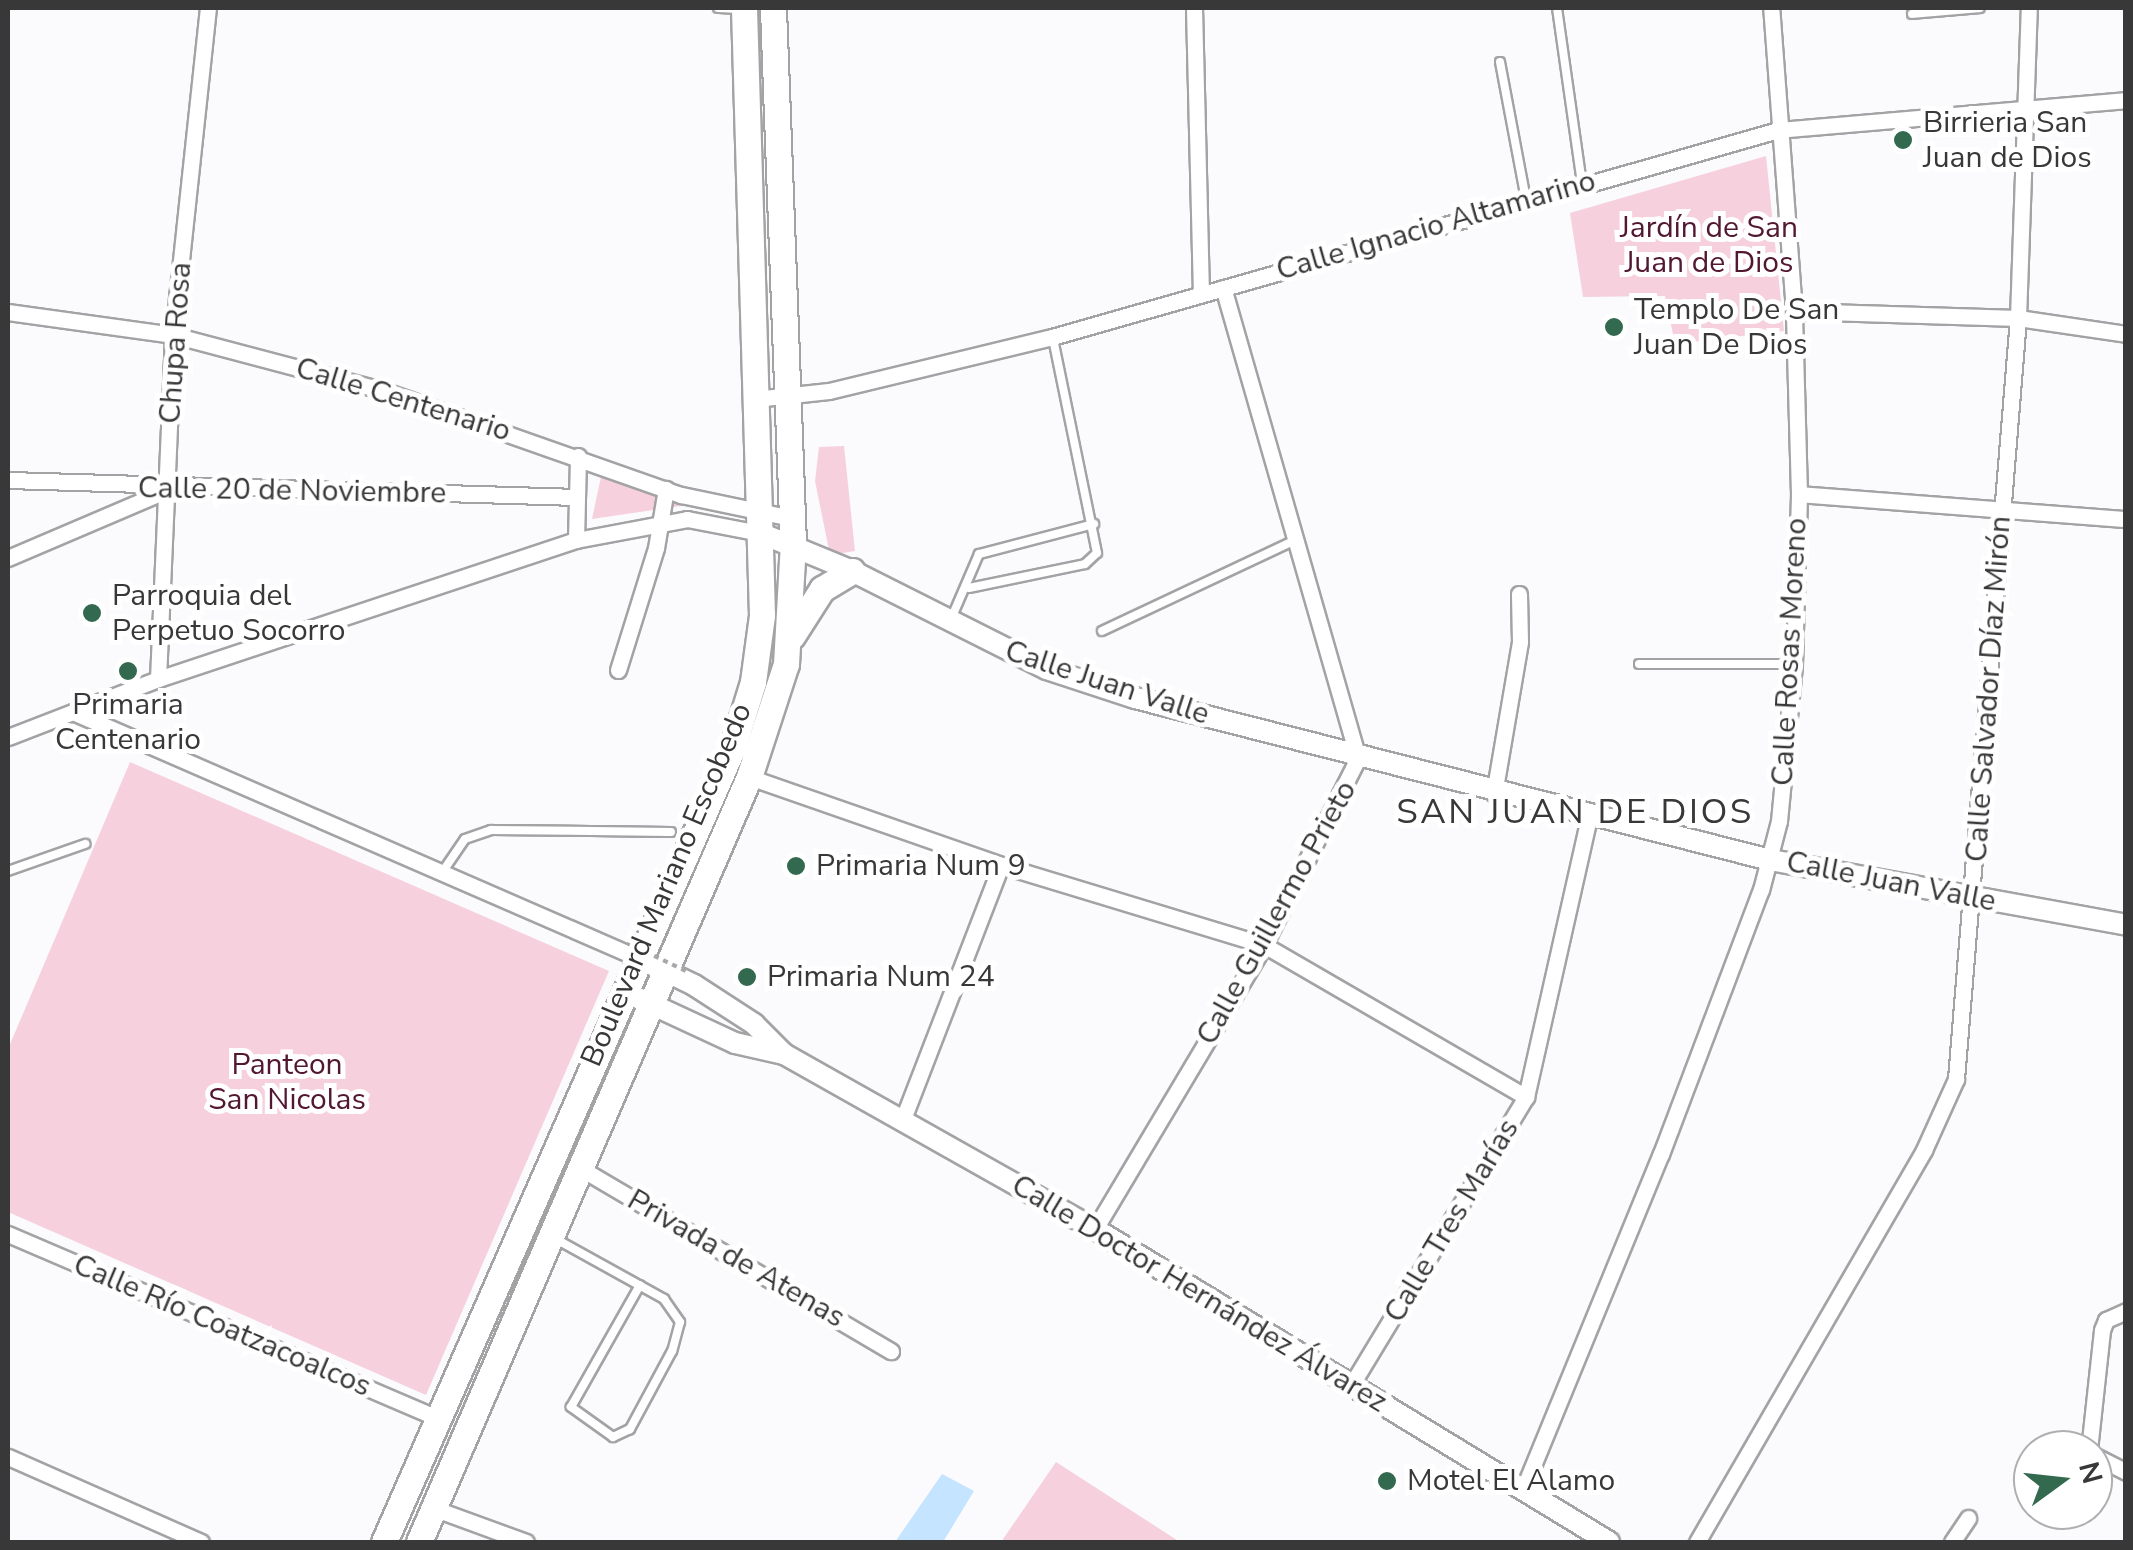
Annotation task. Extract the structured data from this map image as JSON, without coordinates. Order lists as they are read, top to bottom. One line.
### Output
{"streets":{"main road":["Boulevard Mariano Escobedo"],"street":["Calle Ignacio Altamarino","Chupa Rosa","Calle Centenario","Calle 20 de Noviembre","Calle Rosas Moreno","Calle Juan Valle","Calle Salvador Díaz Mirón","Calle Guillermo Prieto","Calle Tres Marías","Privada de Atenas","Calle Doctor Hernández Álvarez","Calle Río Coatzacoalcos"]},"crossings":[["Calle Ignacio Altamarino","Calle Rosas Moreno"],["Calle Ignacio Altamarino","Calle Salvador Díaz Mirón"],["Calle Ignacio Altamarino","Boulevard Mariano Escobedo"],["Calle Ignacio Altamarino","Calle Guillermo Prieto"],["Chupa Rosa","Calle Centenario"],["Chupa Rosa","Calle 20 de Noviembre"],["Chupa Rosa","Calle Juan Valle"],["Calle Centenario","Calle Juan Valle"],["Calle Centenario","Boulevard Mariano Escobedo"],["Calle Rosas Moreno","Calle Juan Valle"],["Calle Rosas Moreno","Calle Doctor Hernández Álvarez"],["Calle Juan Valle","Calle Salvador Díaz Mirón"],["Calle Juan Valle","Boulevard Mariano Escobedo"],["Calle Juan Valle","Calle Guillermo Prieto"],["Calle Juan Valle","Calle Tres Marías"],["Calle Juan Valle","Calle Doctor Hernández Álvarez"],["Boulevard Mariano Escobedo","Privada de Atenas"],["Boulevard Mariano Escobedo","Calle Doctor Hernández Álvarez"],["Boulevard Mariano Escobedo","Calle Río Coatzacoalcos"],["Calle Guillermo Prieto","Calle Doctor Hernández Álvarez"],["Calle Tres Marías","Calle Doctor Hernández Álvarez"]],"districts":["SAN JUAN DE DIOS"],"parks":["Jardín de San Juan de Dios","Panteon San Nicolas"],"places":["Birrieria San Juan de Dios","Templo De San Juan De Dios","Parroquia del Perpetuo Socorro","Primaria Centenario","Primaria Num 9","Primaria Num 24","Motel El Alamo"],"north":"right"}
